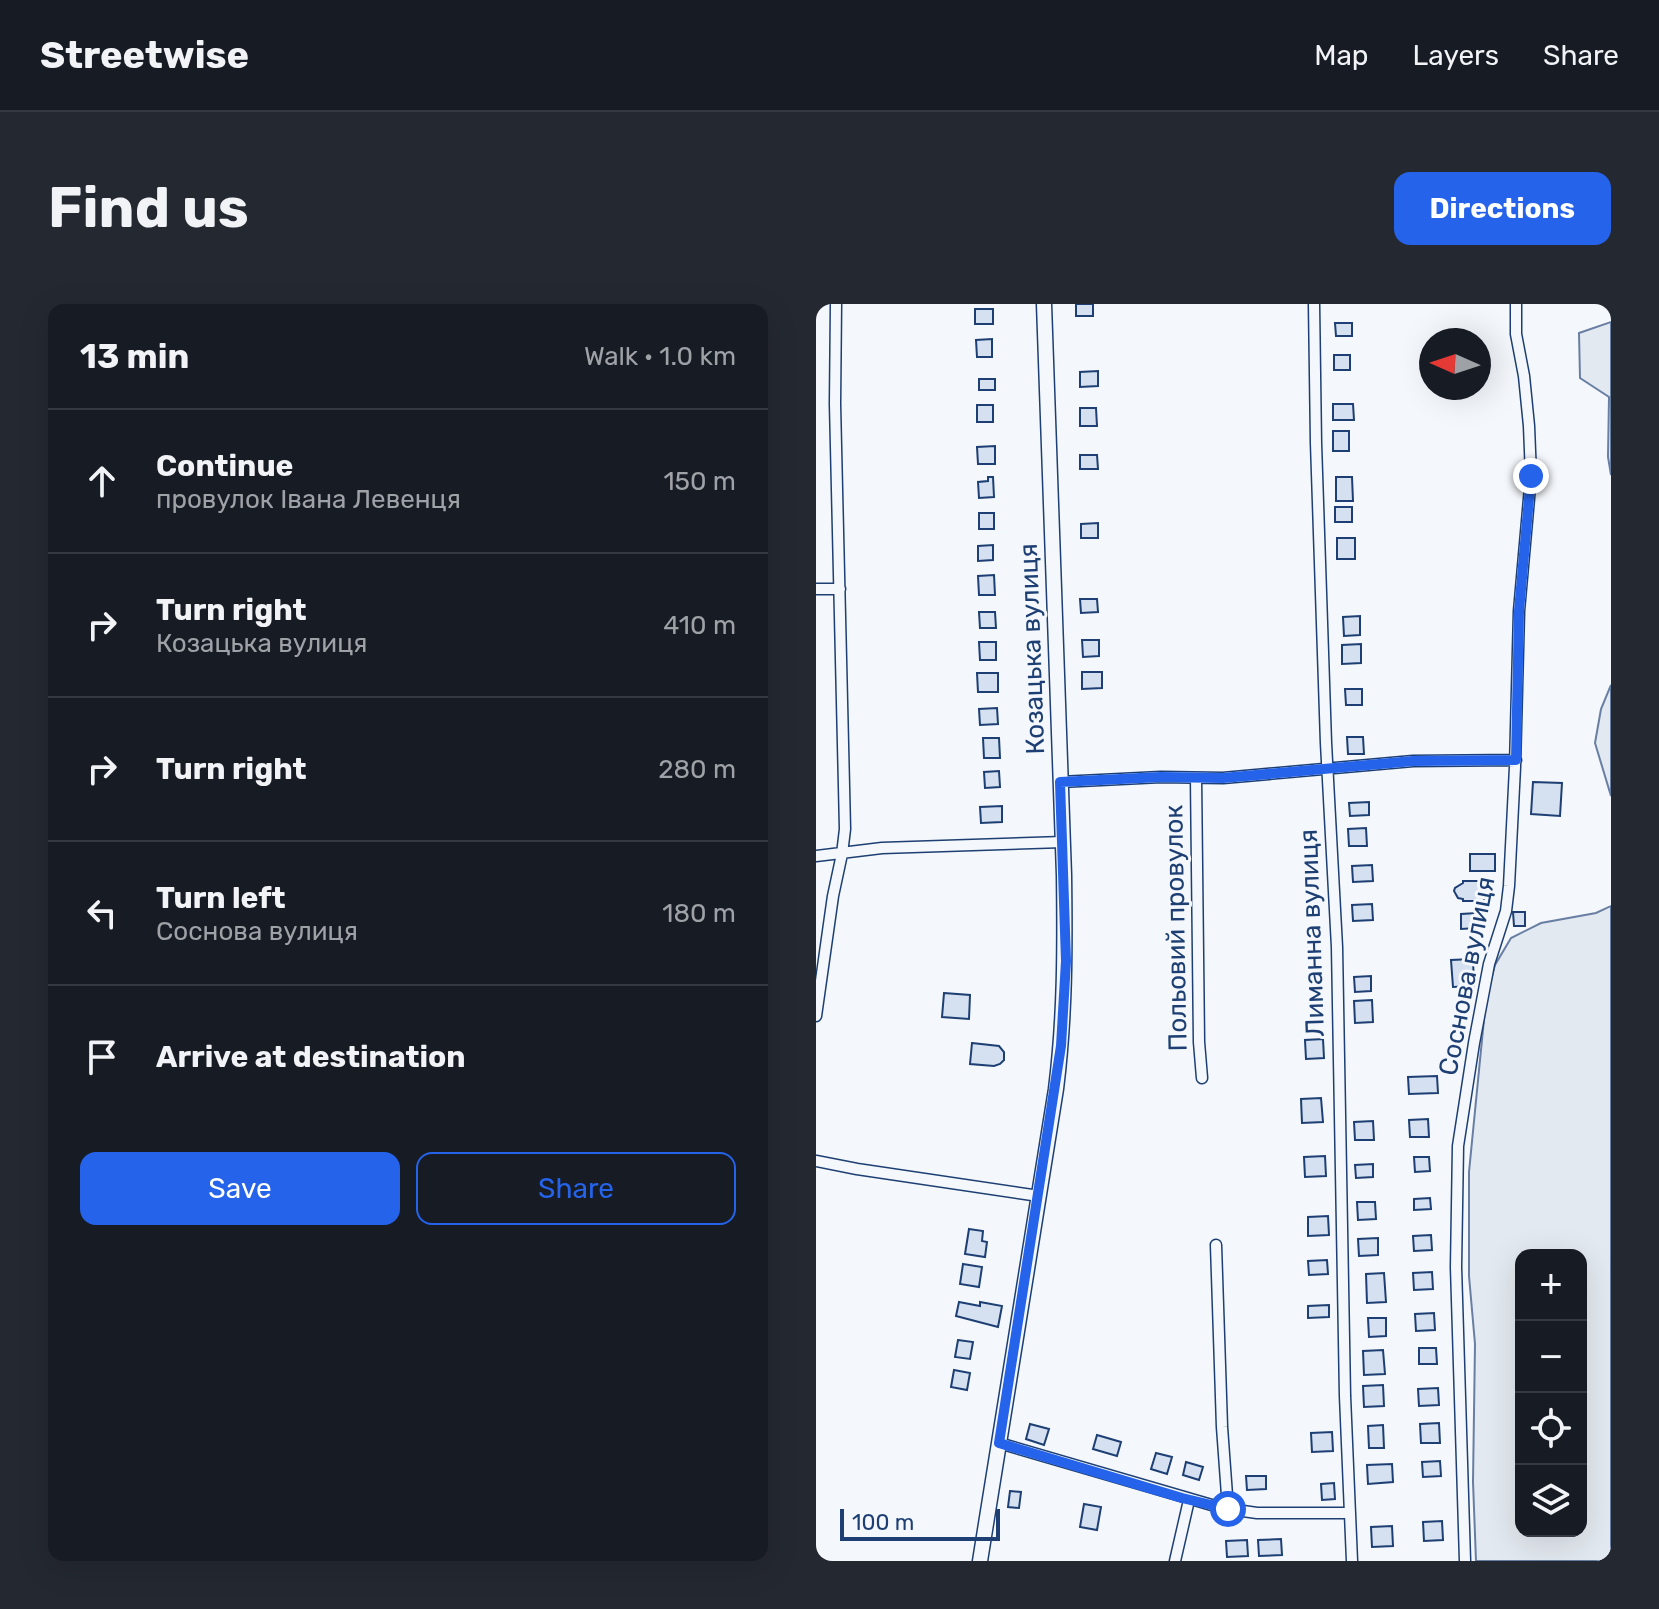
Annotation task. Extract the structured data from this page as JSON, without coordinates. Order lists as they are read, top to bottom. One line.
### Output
{"streets":{"main road":["Козацька вулиця"],"street":["Польовий провулок","Лиманна вулиця","Соснова вулиця"]},"scale_bar":"100 m","north":"left","page":{"header":"Streetwise","nav":["Map","Layers","Share"],"buttons":["Directions",["Save","Share"]],"title":"Find us","heading":["13 min","Walk · 1.0 km"],"list":[["Continue","провулок Івана Левенця","150 m"],["Turn right","Козацька вулиця","410 m"],["Turn right","280 m"],["Turn left","Соснова вулиця","180 m"],"Arrive at destination"],"map_buttons":["+","−"],"scale":"100 m"}}
